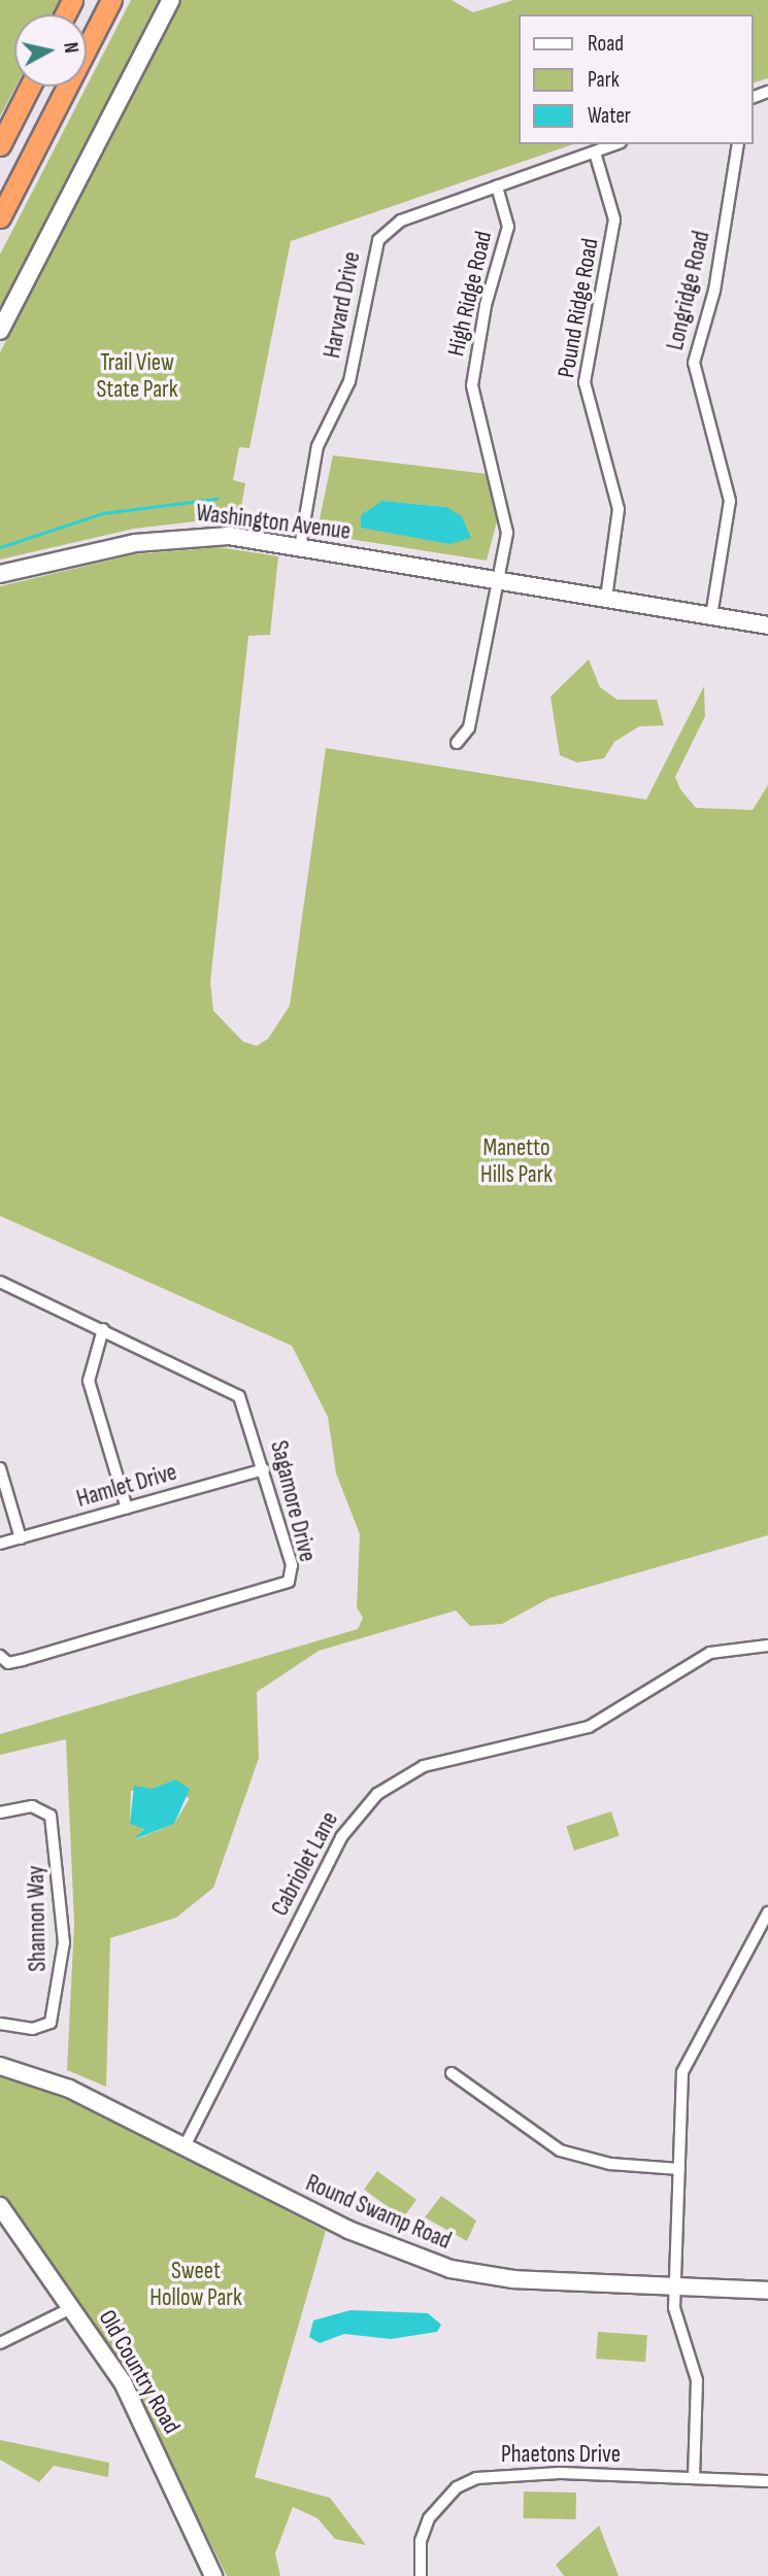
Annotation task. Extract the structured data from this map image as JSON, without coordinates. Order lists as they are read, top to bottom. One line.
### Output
{"streets":{"main road":["Washington Avenue","Round Swamp Road","Old Country Road"],"street":["Longridge Road","High Ridge Road","Harvard Drive","Pound Ridge Road","Hamlet Drive","Sagamore Drive","Cabriolet Lane","Shannon Way","Phaetons Drive"]},"crossings":[["Longridge Road","Washington Avenue"],["High Ridge Road","Harvard Drive"],["High Ridge Road","Washington Avenue"],["Harvard Drive","Pound Ridge Road"],["Harvard Drive","Washington Avenue"],["Pound Ridge Road","Washington Avenue"],["Hamlet Drive","Sagamore Drive"],["Cabriolet Lane","Round Swamp Road"]],"parks":["Trail View State Park","Manetto Hills Park","Sweet Hollow Park"],"legend":["Road","Park","Water"],"north":"right"}
